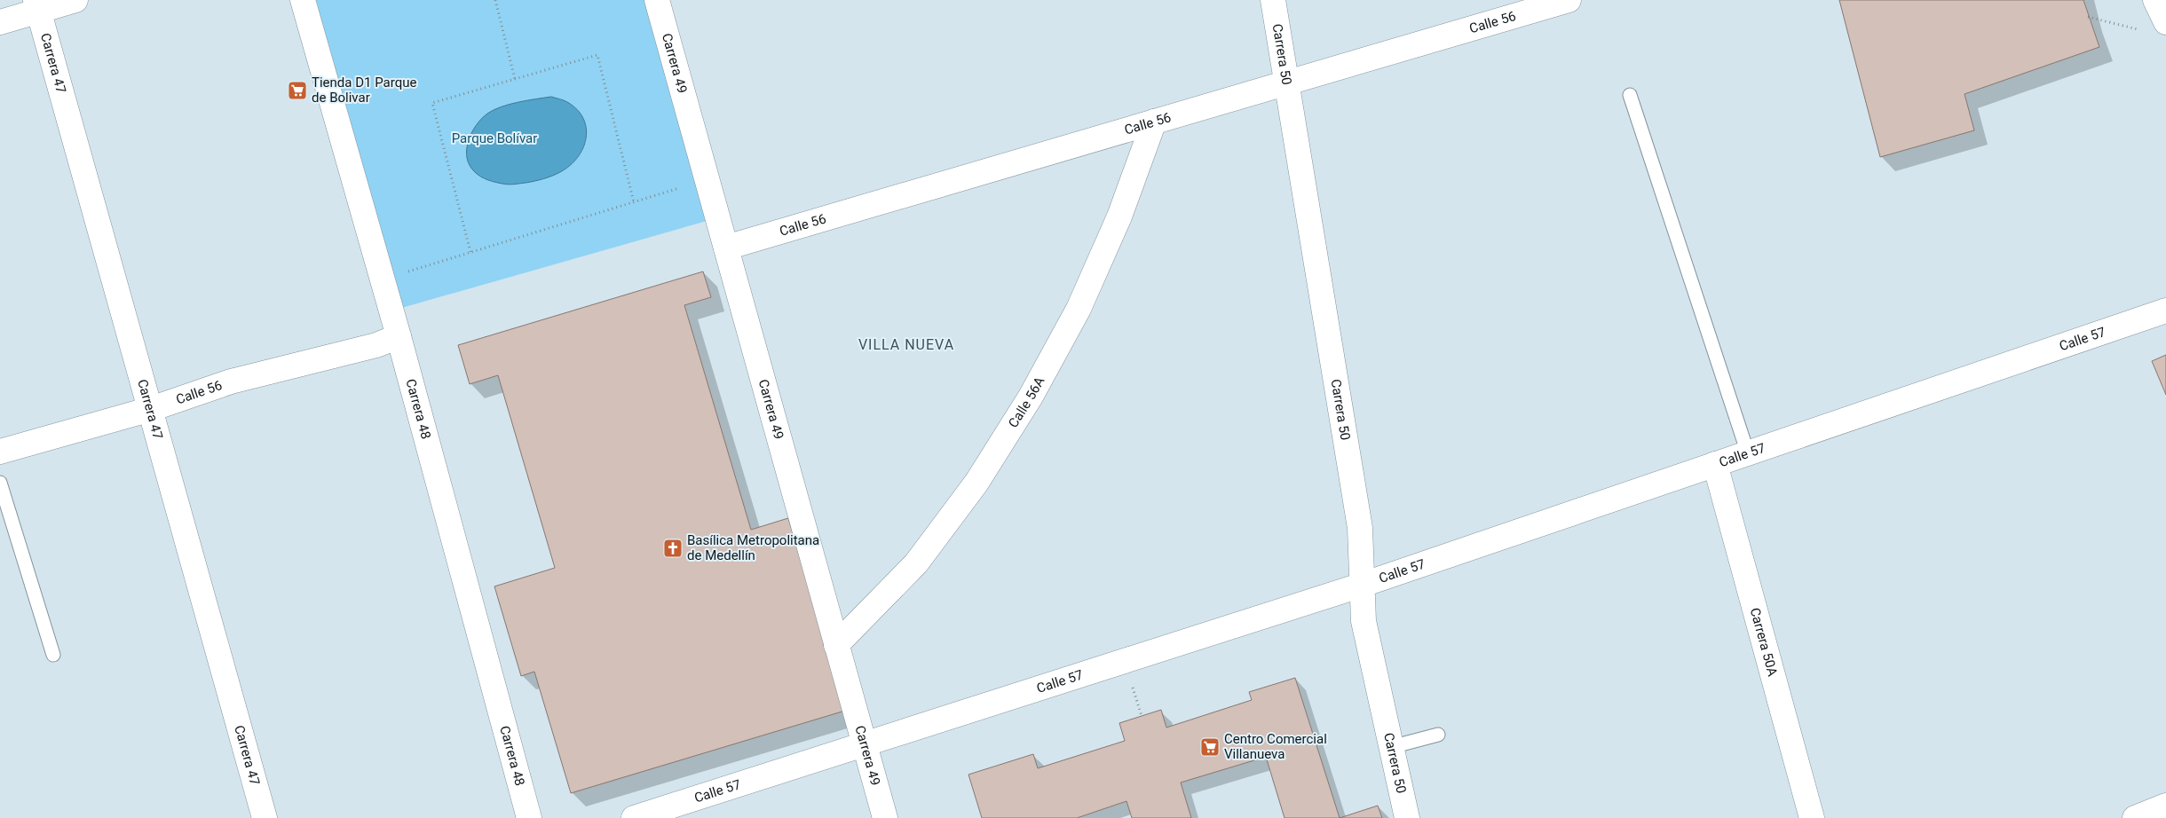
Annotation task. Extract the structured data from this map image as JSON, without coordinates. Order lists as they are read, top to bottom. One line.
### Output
{"streets":{"street":["Calle 56","Carrera 50","Carrera 47","Carrera 49","Calle 57","Calle 56A","Carrera 48","Carrera 50A"]},"crossings":[["Calle 56","Carrera 50"],["Calle 56","Carrera 47"],["Calle 56","Carrera 49"],["Calle 56","Calle 56A"],["Calle 56","Carrera 48"],["Carrera 50","Calle 57"],["Carrera 49","Calle 57"],["Carrera 49","Calle 56A"],["Calle 57","Carrera 50A"]],"districts":["VILLA NUEVA"],"parks":["Parque Bolívar"],"places":{"supermarket":["Tienda D1 Parque de Bolivar","Centro Comercial Villanueva"],"church":["Basílica Metropolitana de Medellín"]}}
